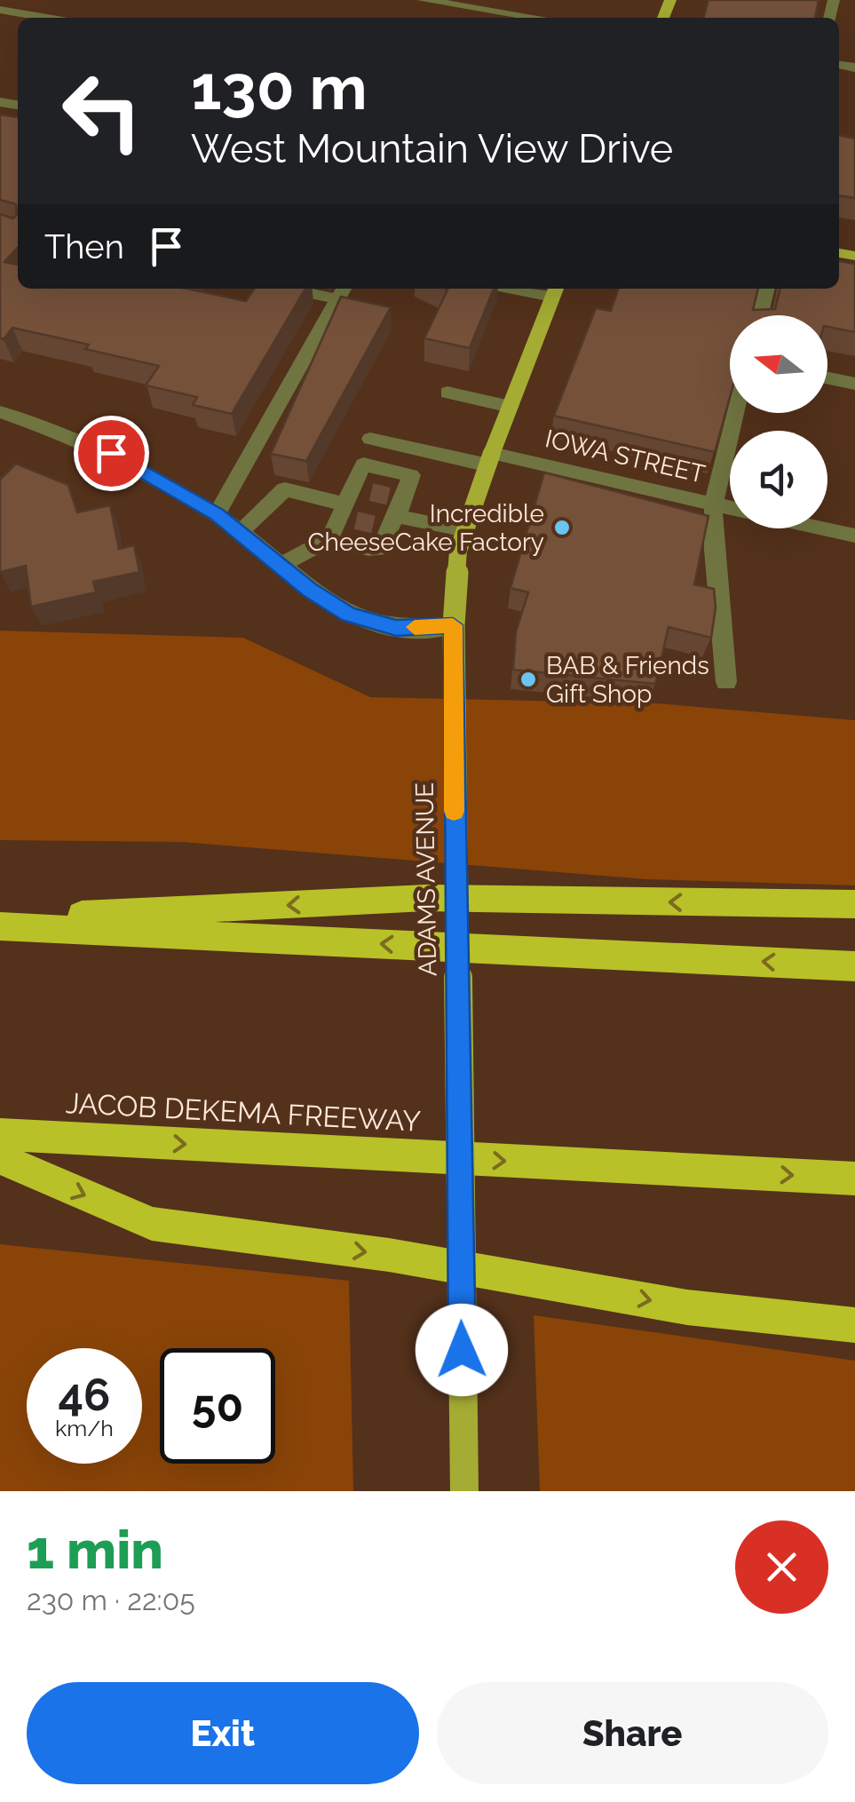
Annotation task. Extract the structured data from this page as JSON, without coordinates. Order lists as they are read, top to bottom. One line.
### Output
{"streets":{"highway":["JACOB DEKEMA FREEWAY"],"main road":["ADAMS AVENUE"],"street":["IOWA STREET"]},"crossings":[["IOWA STREET","ADAMS AVENUE"]],"places":["Incredible CheeseCake Factory","BAB & Friends Gift Shop"],"north":"left","page":{"turn":["130 m","West Mountain View Drive"],"then":"Then","speed":"46 km/h","limit":"50","heading":["1 min","230 m · 22:05"],"buttons":["Exit","Share"]}}
